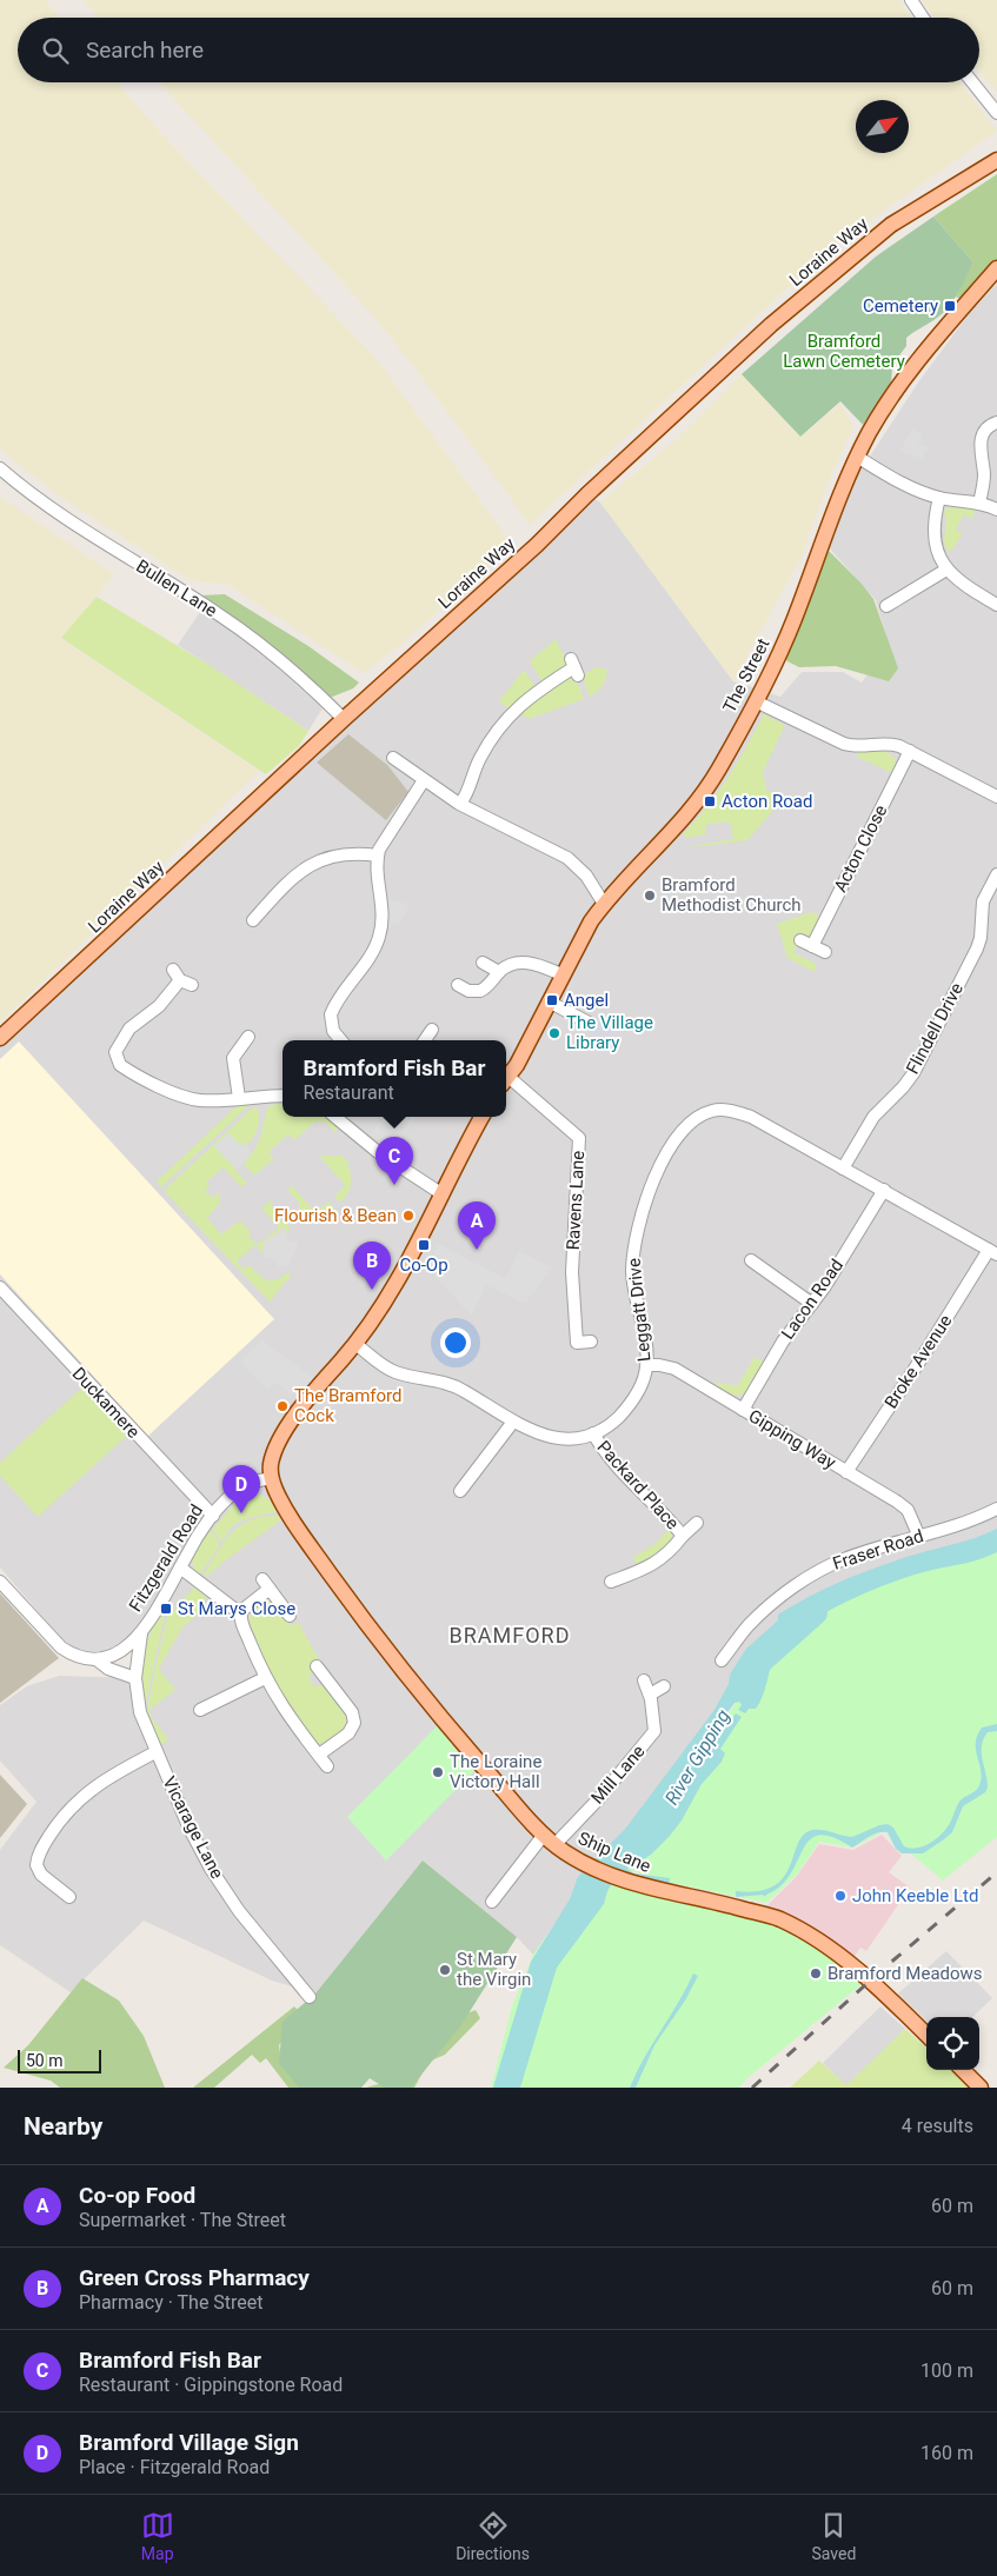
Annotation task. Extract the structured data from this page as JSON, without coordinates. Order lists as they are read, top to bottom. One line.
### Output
{"streets":{"main road":["Loraine Way","The Street","Ship Lane"],"street":["Bullen Lane","Acton Close","Flindell Drive","Ravens Lane","Lacon Road","Leggatt Drive","Broke Avenue","Duckamere","Gipping Way","Packard Place","Fraser Road","Fitzgerald Road","Mill Lane","Vicarage Lane"]},"crossings":[["Loraine Way","Bullen Lane"],["Flindell Drive","Leggatt Drive"],["Lacon Road","Leggatt Drive"],["Lacon Road","Gipping Way"],["Leggatt Drive","Broke Avenue"],["Leggatt Drive","Gipping Way"],["Leggatt Drive","Packard Place"],["Broke Avenue","Gipping Way"],["Duckamere","Fitzgerald Road"],["Gipping Way","Fraser Road"],["Fitzgerald Road","Vicarage Lane"],["Fitzgerald Road","Ship Lane"],["Mill Lane","Ship Lane"]],"districts":["BRAMFORD"],"water":["River Gipping"],"parks":["Bramford Lawn Cemetery"],"places":{"transit":["Cemetery","Acton Road","Angel","Co-Op","St Marys Close"],"other":["Bramford Methodist Church","The Village Library","Flourish & Bean","The Bramford Cock","The Loraine Victory Hall","John Keeble Ltd","St Mary the Virgin","Bramford Meadows"]},"scale_bar":"50 m","north":"top right","page":{"search":"Search here","popup":["Bramford Fish Bar","Restaurant"],"pins":["C","A","B","D"],"scale":"50 m","heading":["Nearby","4 results"],"list":[{"mark":"A","name":"Co-op Food","note":"Supermarket · The Street","value":"60 m"},{"mark":"B","name":"Green Cross Pharmacy","note":"Pharmacy · The Street","value":"60 m"},{"mark":"C","name":"Bramford Fish Bar","note":"Restaurant · Gippingstone Road","value":"100 m"},{"mark":"D","name":"Bramford Village Sign","note":"Place · Fitzgerald Road","value":"160 m"}],"nav":["Map","Directions","Saved"]}}
